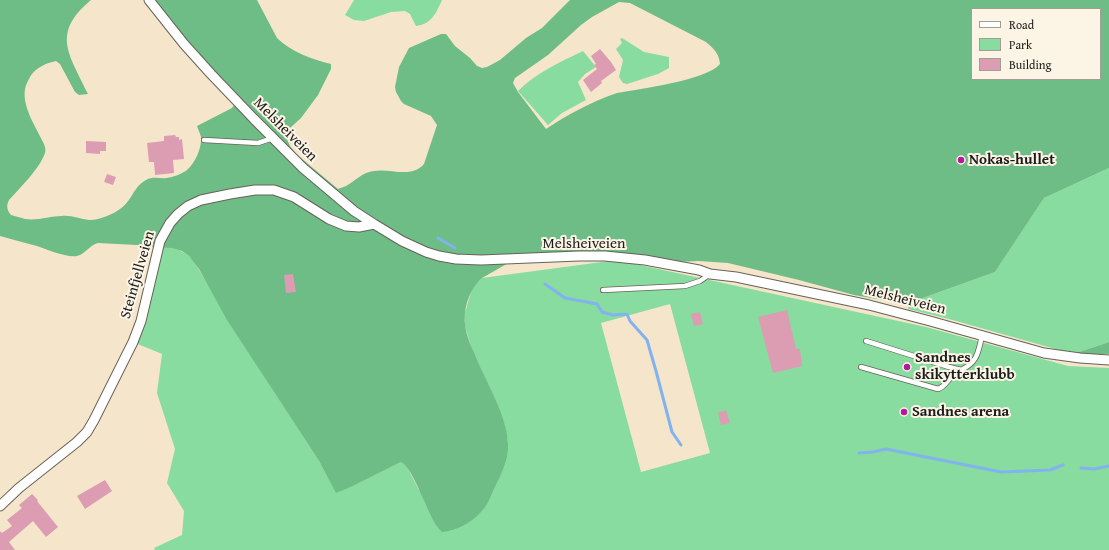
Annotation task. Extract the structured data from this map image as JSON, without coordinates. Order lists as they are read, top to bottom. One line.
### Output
{"streets":{"street":["Melsheiveien","Steinfjellveien"]},"crossings":[["Melsheiveien","Steinfjellveien"]],"places":["Nokas-hullet","Sandnes skikytterklubb","Sandnes arena"],"legend":["Road","Park","Building"]}
